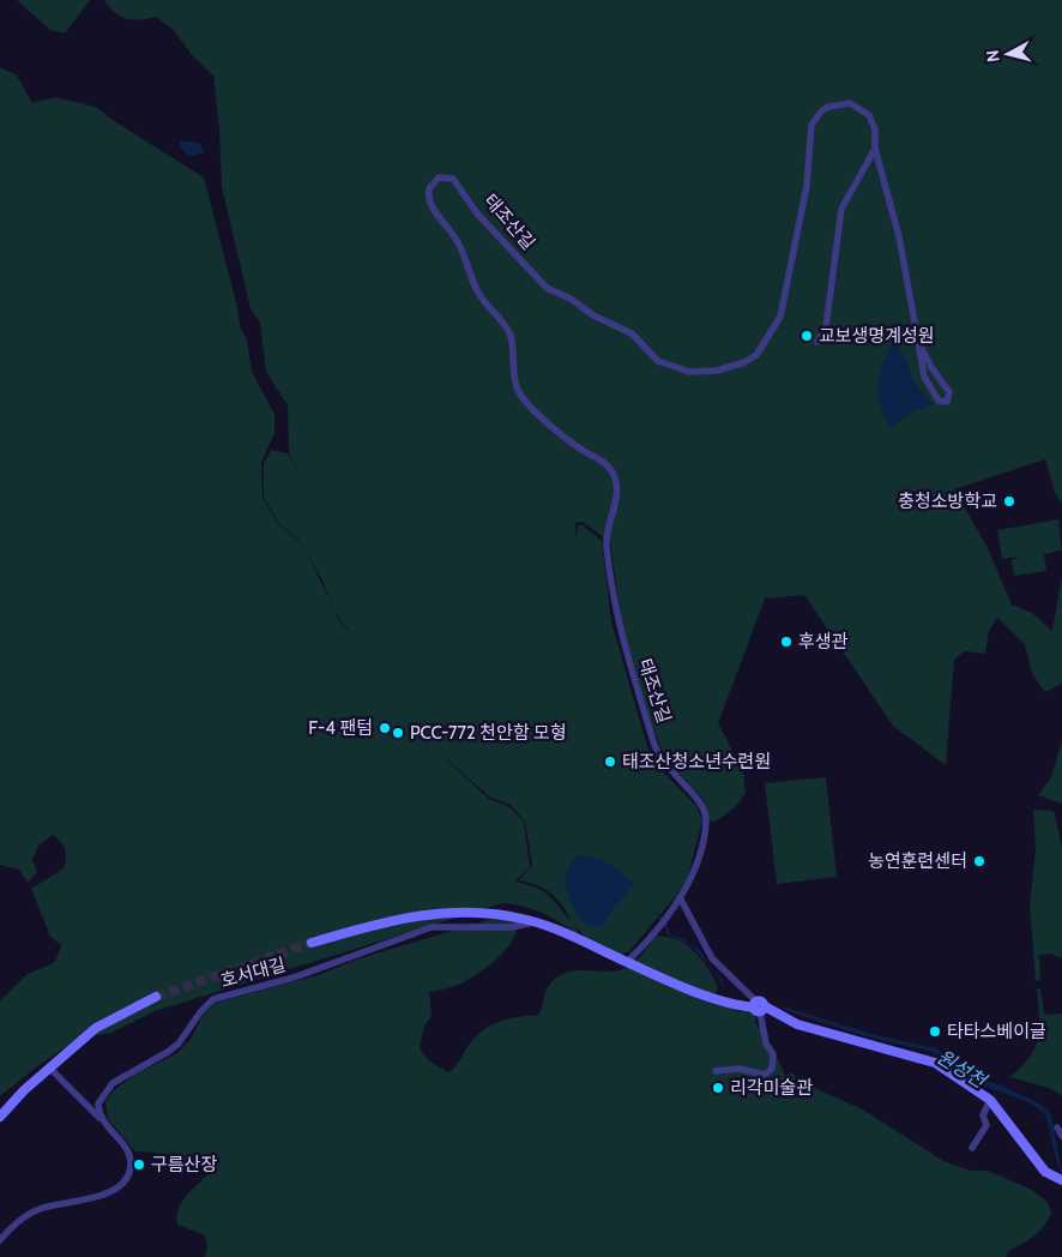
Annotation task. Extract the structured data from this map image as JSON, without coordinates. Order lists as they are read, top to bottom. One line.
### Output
{"streets":{"street":["태조산길","호서대길"]},"water":["원성천"],"places":["교보생명계성원","충청소방학교","후생관","F-4 팬텀","PCC-772 천안함 모형","태조산청소년수련원","농연훈련센터","타타스베이글","리각미술관","구름산장"],"north":"left"}
